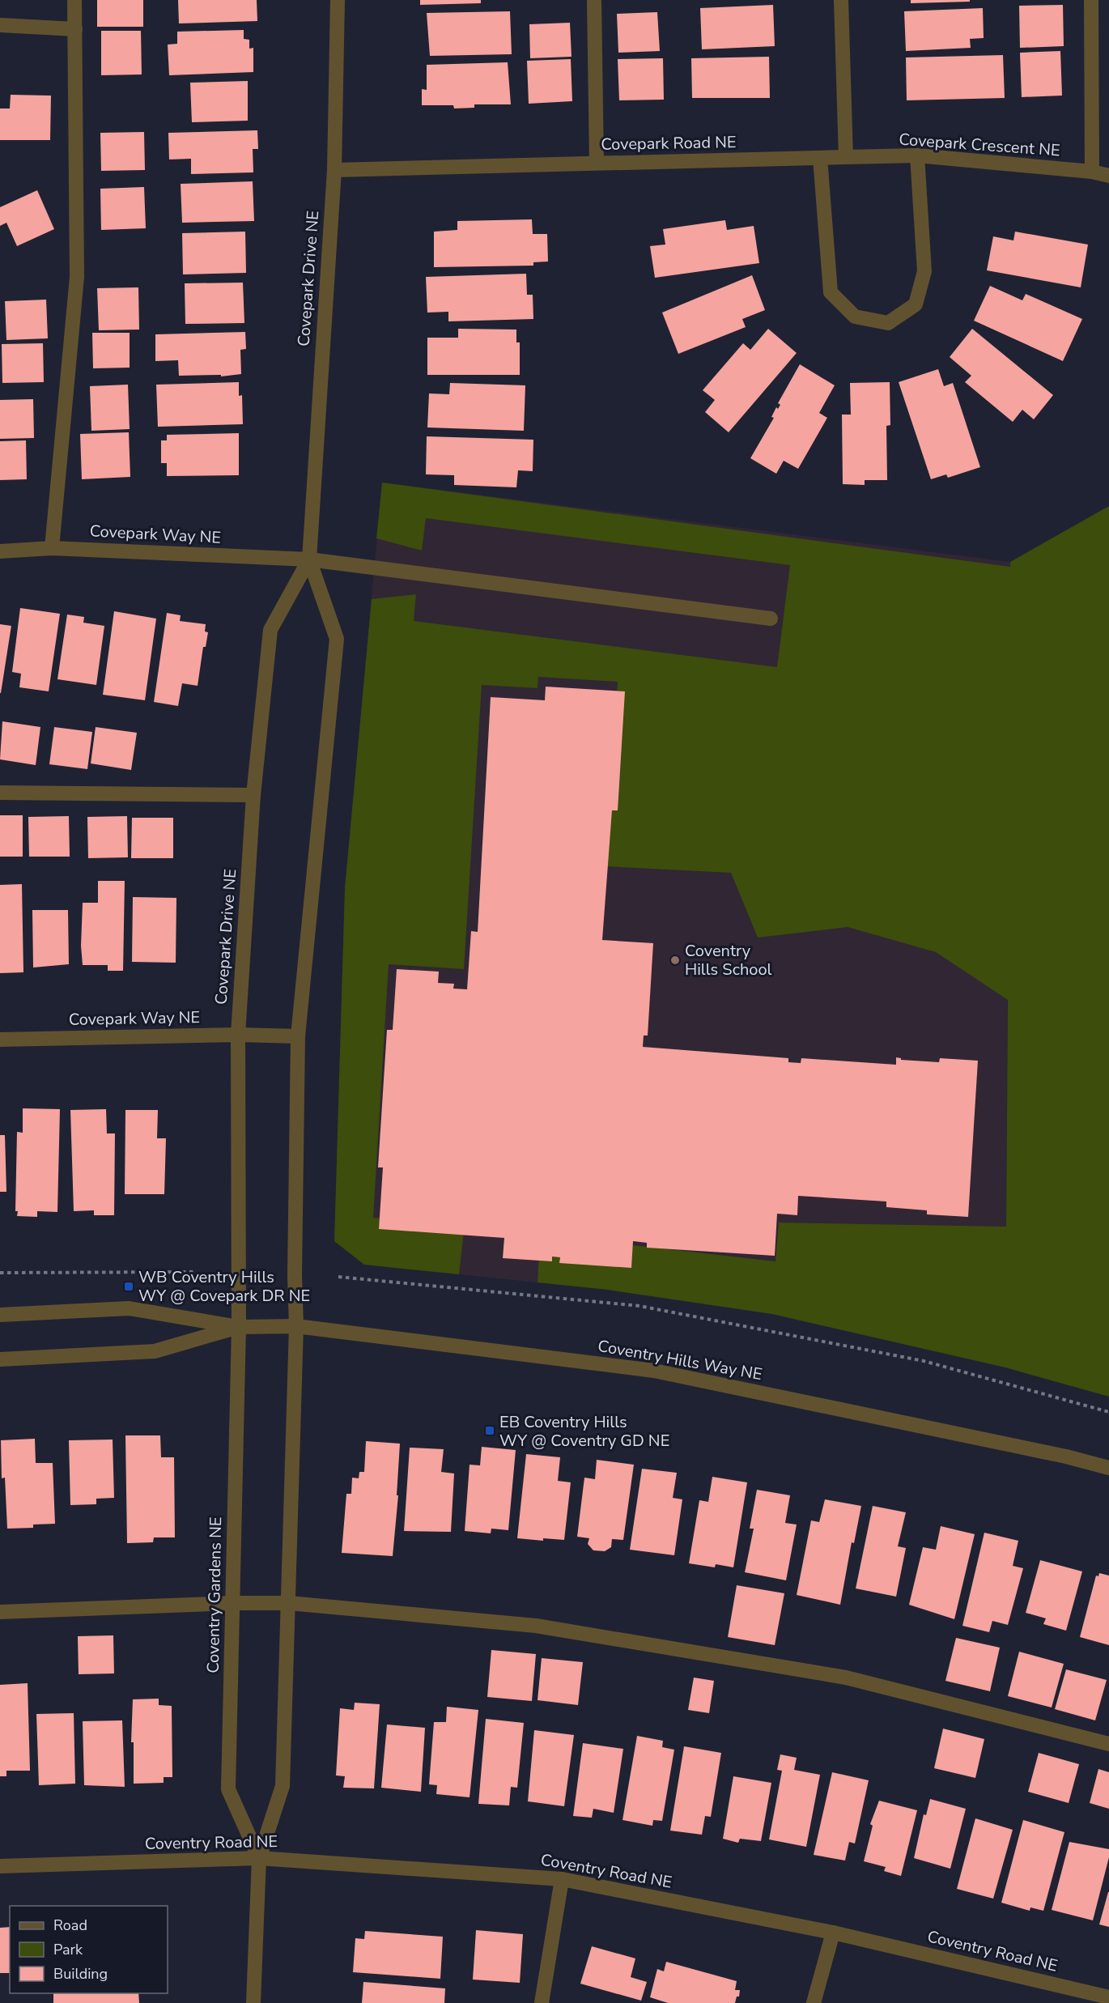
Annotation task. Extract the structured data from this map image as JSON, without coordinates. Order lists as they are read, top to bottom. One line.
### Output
{"streets":{"street":["Covepark Road NE","Covepark Crescent NE","Covepark Drive NE","Covepark Way NE","Coventry Hills Way NE","Coventry Gardens NE","Coventry Road NE"]},"crossings":[["Covepark Road NE","Covepark Crescent NE"],["Covepark Road NE","Covepark Drive NE"],["Covepark Drive NE","Covepark Way NE"],["Covepark Drive NE","Coventry Hills Way NE"],["Covepark Drive NE","Coventry Gardens NE"],["Coventry Hills Way NE","Coventry Gardens NE"],["Coventry Gardens NE","Coventry Road NE"]],"places":{"other":["Coventry Hills School"],"transit":["WB Coventry Hills WY @ Covepark DR NE","EB Coventry Hills WY @ Coventry GD NE"]},"legend":["Road","Park","Building"]}
